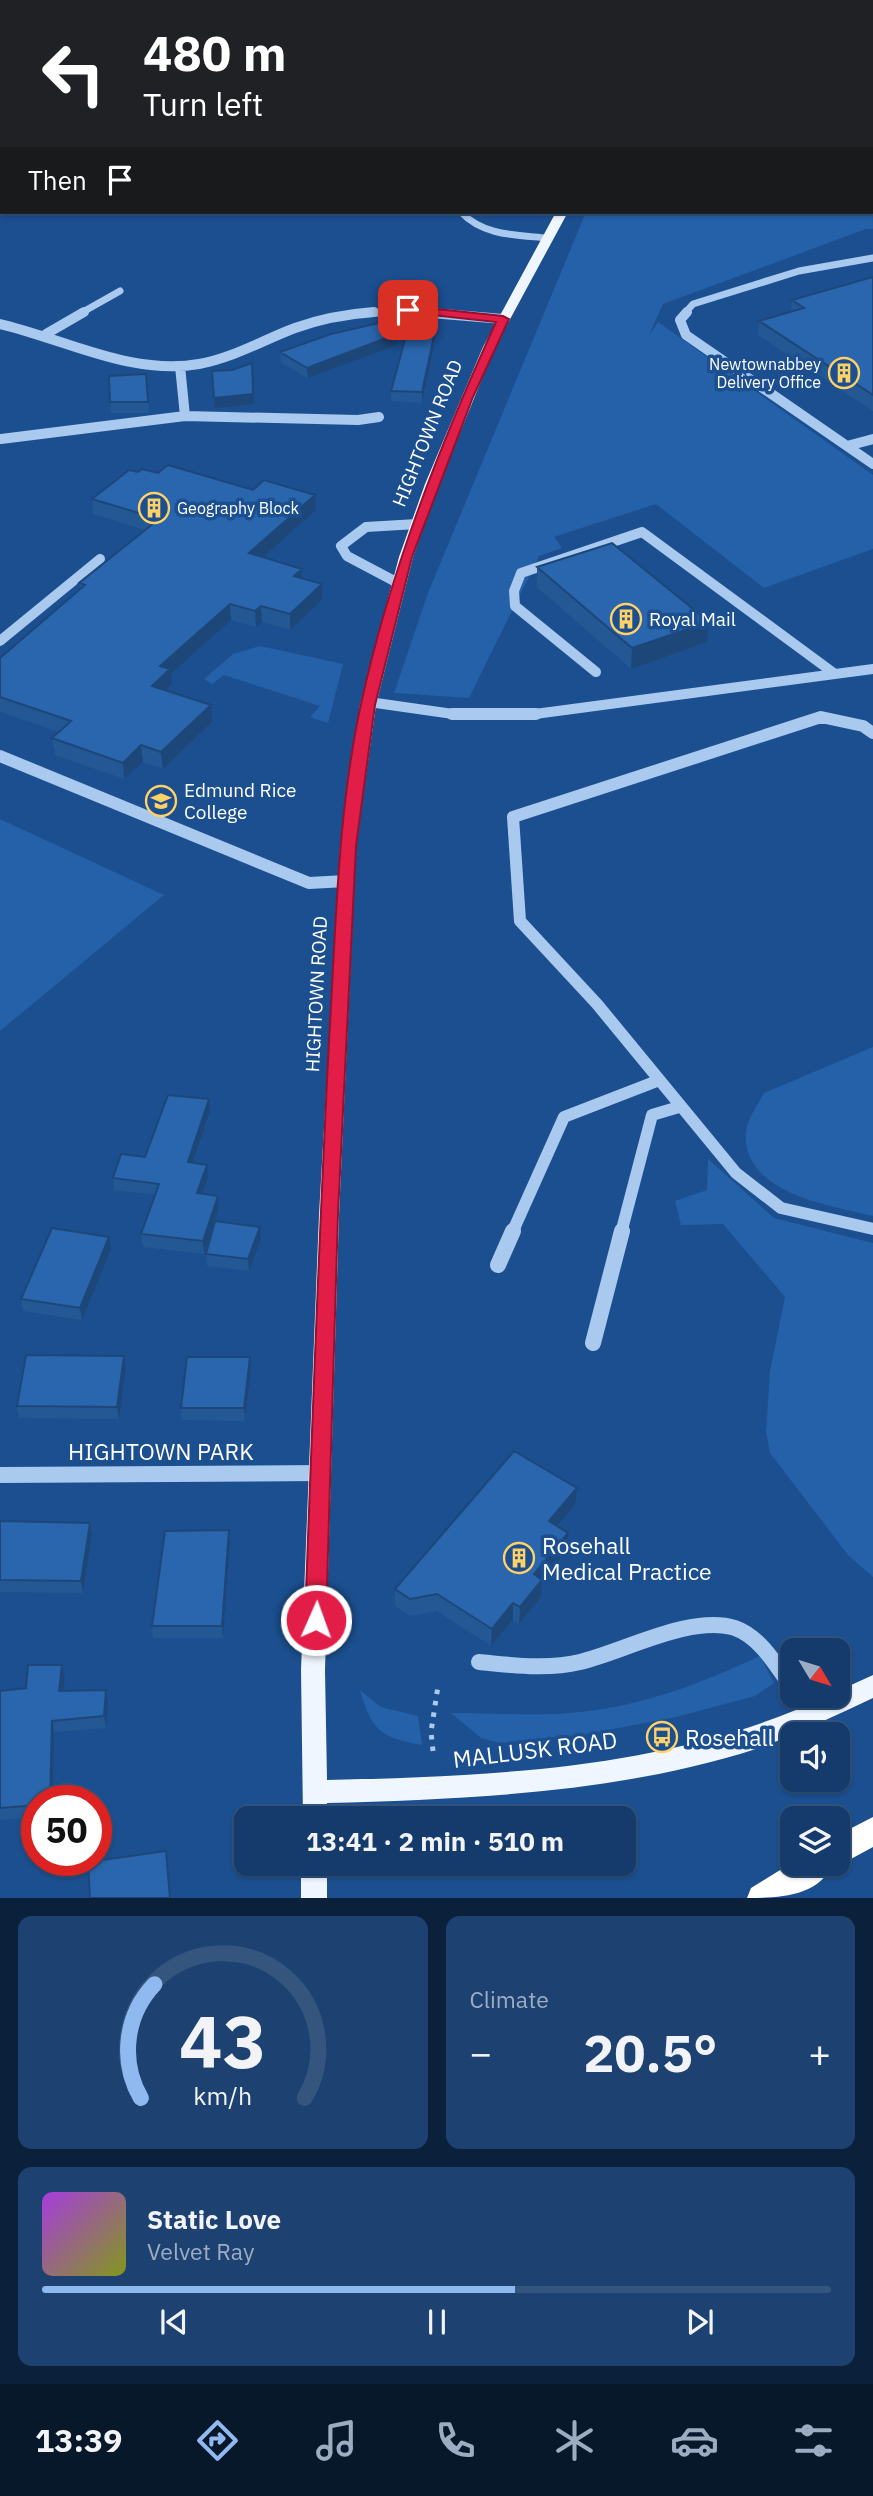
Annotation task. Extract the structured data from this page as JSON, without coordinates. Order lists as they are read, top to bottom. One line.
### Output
{"streets":{"main road":["HIGHTOWN ROAD","MALLUSK ROAD"],"street":["HIGHTOWN PARK"]},"crossings":[["HIGHTOWN ROAD","HIGHTOWN PARK"],["HIGHTOWN ROAD","MALLUSK ROAD"]],"places":{"building":["Newtownabbey Delivery Office","Geography Block","Royal Mail","Rosehall Medical Practice"],"school or university":["Edmund Rice College"],"bus stop":["Rosehall"]},"north":"bottom right","page":{"turn":["480 m","Turn left"],"then":"Then","limit":"50","trip":"13:41 · 2 min · 510 m","tile":"Climate","heat":["−","20.5°","+"],"song":["Static Love","Velvet Ray"],"tabs":"13:39","gauge":["43","km/h"]}}
